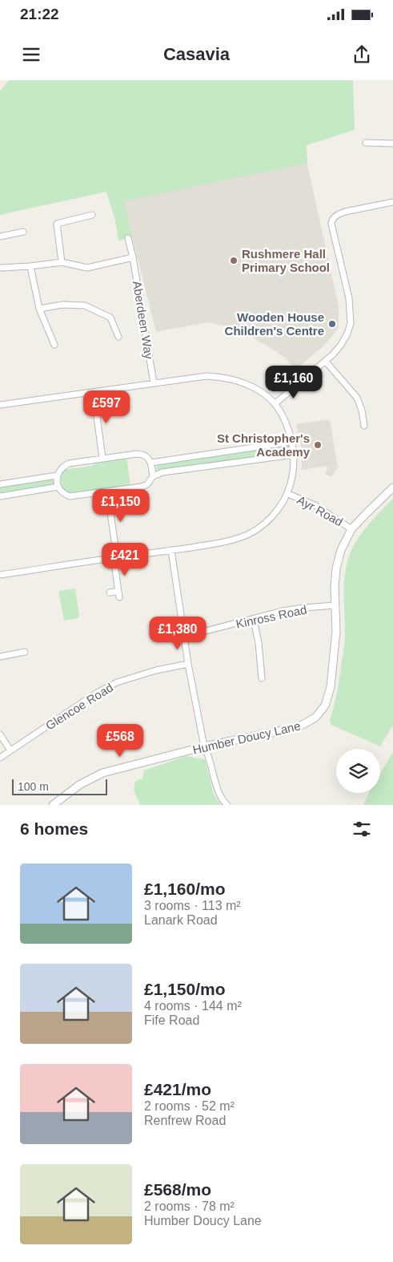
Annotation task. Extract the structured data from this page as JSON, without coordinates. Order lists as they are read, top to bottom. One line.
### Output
{"streets":{"street":["Aberdeen Way","Ayr Road","Kinross Road","Glencoe Road","Humber Doucy Lane"]},"crossings":[["Ayr Road","Humber Doucy Lane"],["Kinross Road","Humber Doucy Lane"]],"places":["Rushmere Hall Primary School","Wooden House Children's Centre","St Christopher's Academy"],"scale_bar":"100 m","page":{"status":"21:22","header":"Casavia","price":["£1,160","£597","£1,150","£421","£1,380","£568"],"scale":"100 m","heading":"6 homes","list":[{"name":"£1,160/mo","note":"3 rooms · 113 m² · Lanark Road"},{"name":"£1,150/mo","note":"4 rooms · 144 m² · Fife Road"},{"name":"£421/mo","note":"2 rooms · 52 m² · Renfrew Road"},{"name":"£568/mo","note":"2 rooms · 78 m² · Humber Doucy Lane"}]}}
